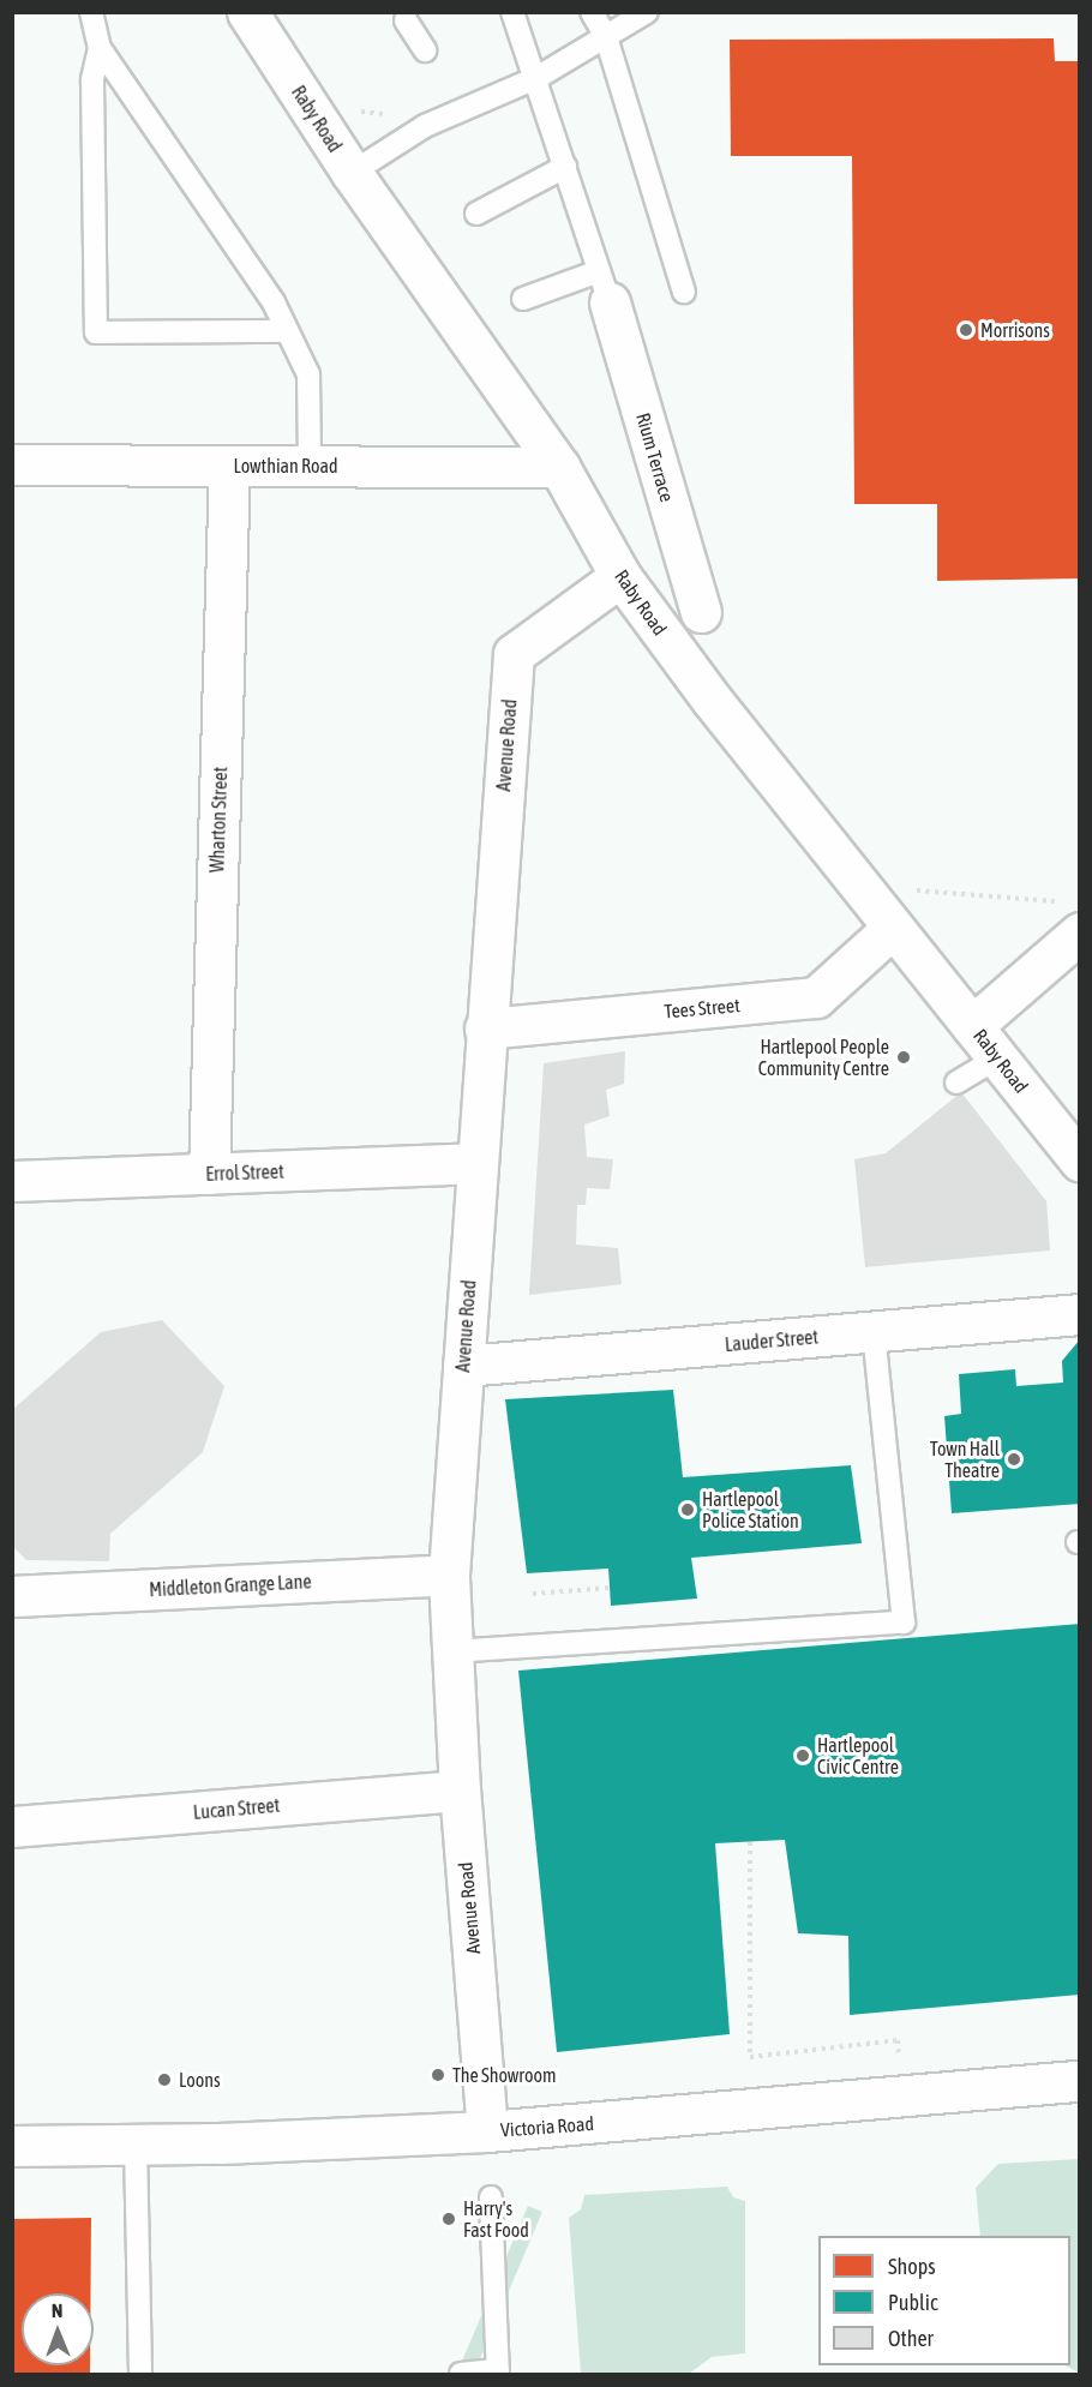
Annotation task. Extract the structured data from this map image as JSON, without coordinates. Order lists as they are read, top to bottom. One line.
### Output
{"streets":{"street":["Raby Road","Rium Terrace","Lowthian Road","Avenue Road","Wharton Street","Tees Street","Errol Street","Lauder Street","Middleton Grange Lane","Lucan Street","Victoria Road"]},"crossings":[["Raby Road","Lowthian Road"],["Raby Road","Avenue Road"],["Raby Road","Tees Street"],["Lowthian Road","Wharton Street"],["Avenue Road","Tees Street"],["Avenue Road","Errol Street"],["Avenue Road","Lauder Street"],["Avenue Road","Middleton Grange Lane"],["Avenue Road","Lucan Street"],["Avenue Road","Victoria Road"],["Wharton Street","Errol Street"]],"places":["Morrisons","Hartlepool People Community Centre","Town Hall Theatre","Hartlepool Police Station","Hartlepool Civic Centre","The Showroom","Loons","Harry's Fast Food"],"legend":["Shops","Public","Other"],"north":"top"}
